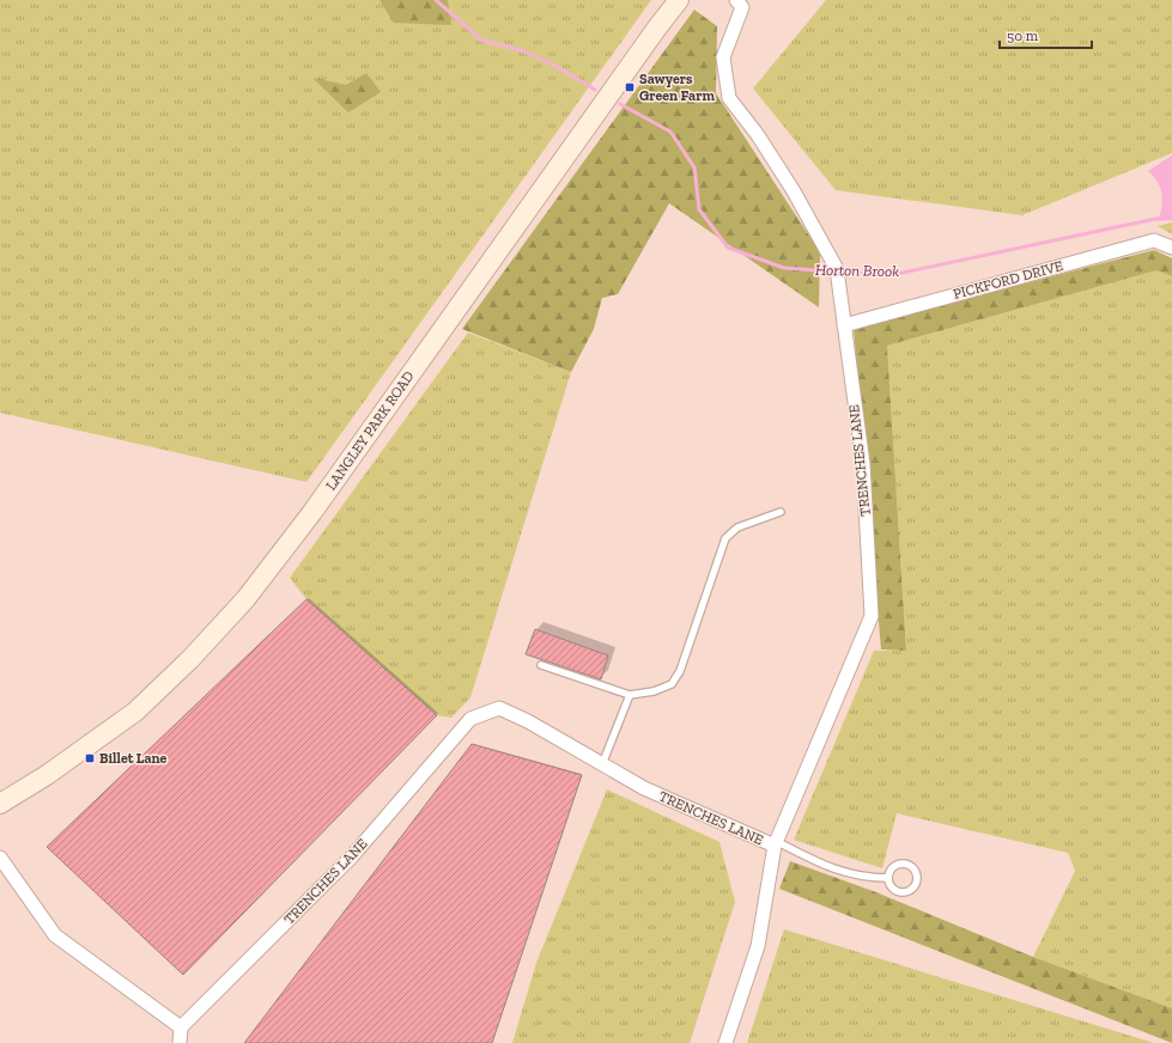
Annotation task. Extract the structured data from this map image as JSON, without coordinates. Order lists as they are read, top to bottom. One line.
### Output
{"streets":{"main road":["LANGLEY PARK ROAD"],"street":["PICKFORD DRIVE","TRENCHES LANE"]},"crossings":[["PICKFORD DRIVE","TRENCHES LANE"]],"water":["Horton Brook"],"places":{"transit":["Sawyers Green Farm","Billet Lane"]},"scale_bar":"50 m"}
